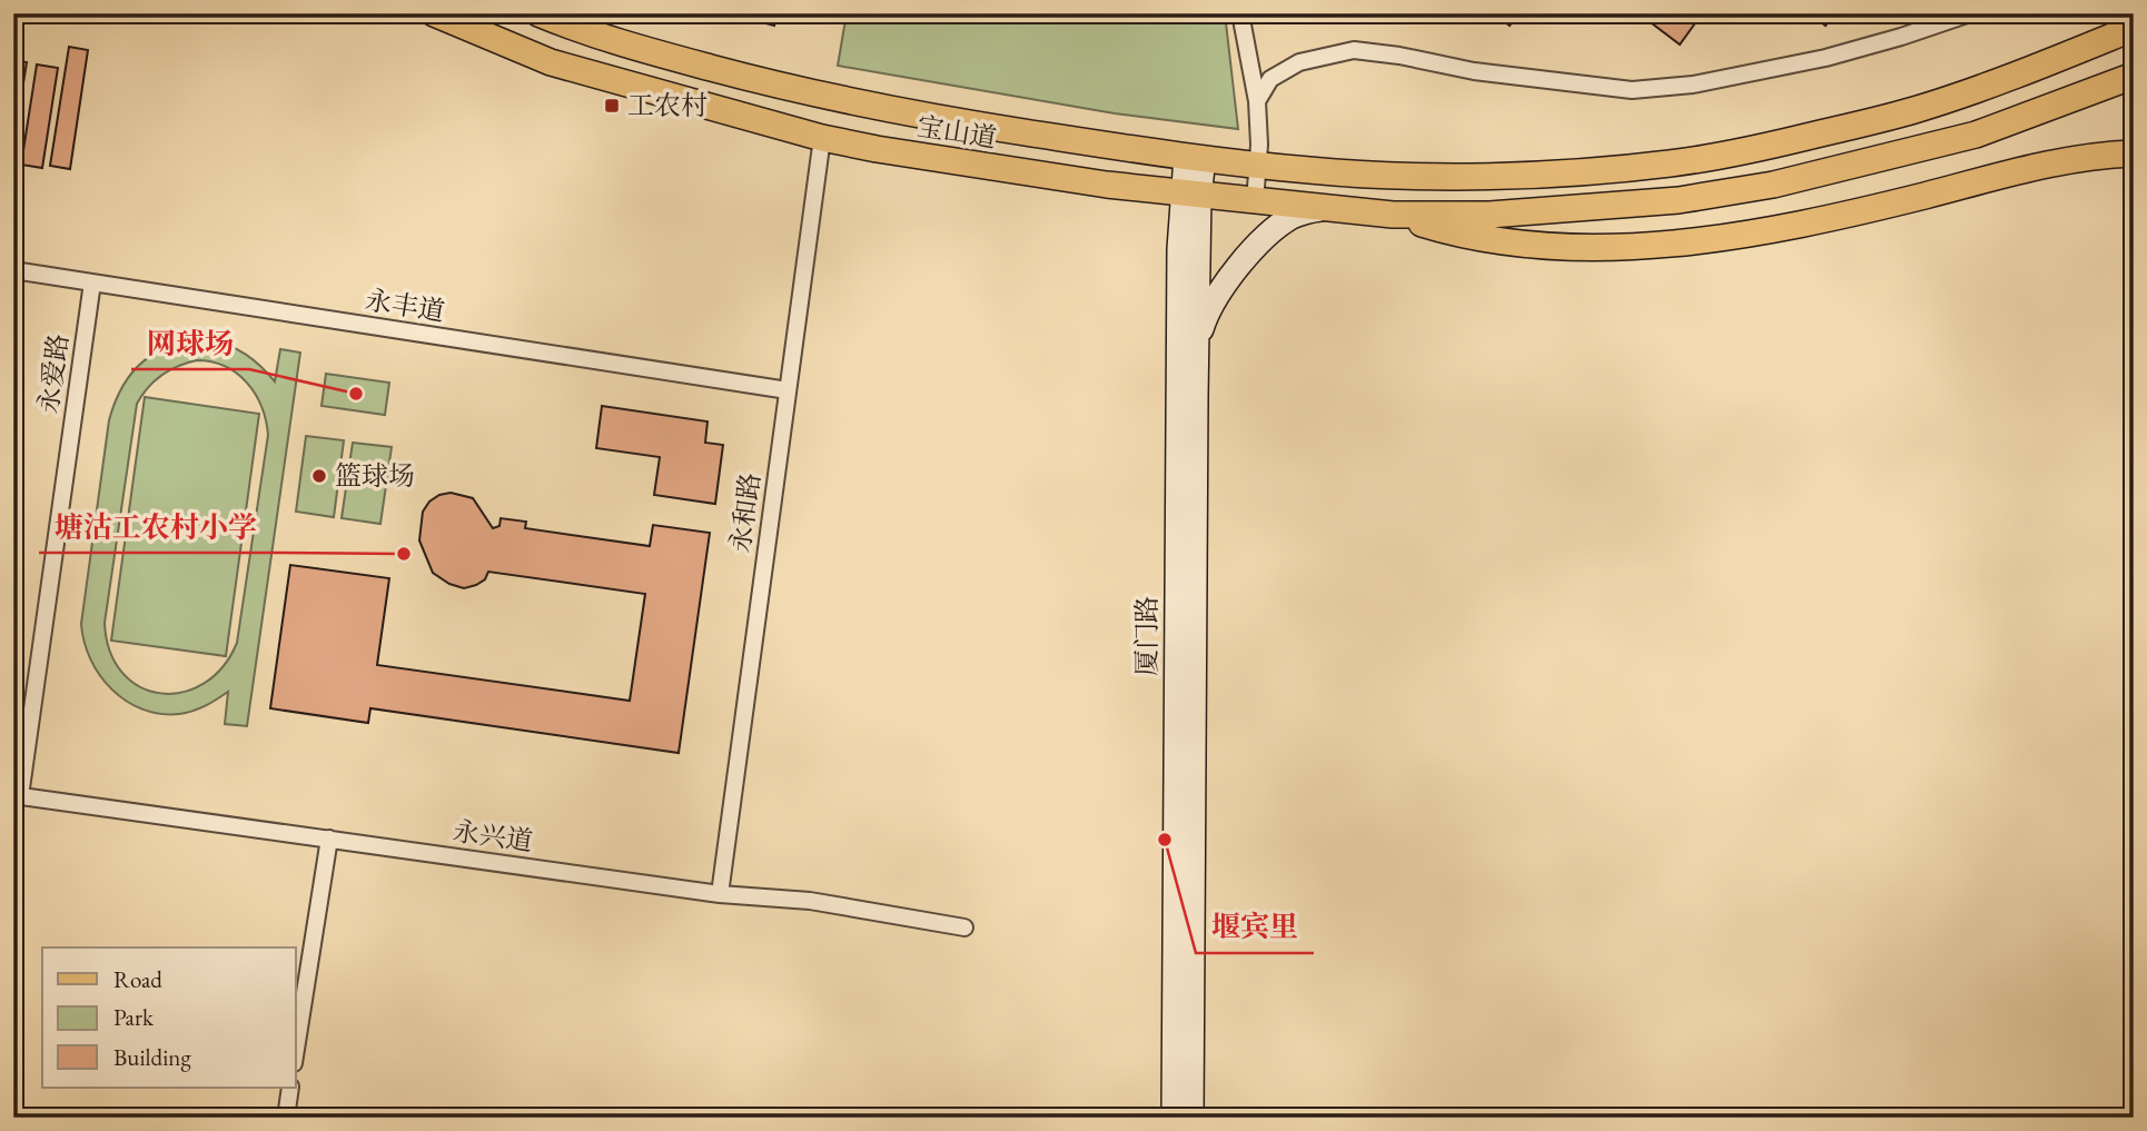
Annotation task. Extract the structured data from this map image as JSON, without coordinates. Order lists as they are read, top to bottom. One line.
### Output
{"streets":{"main road":["宝山道"],"street":["永丰道","永爱路","永和路","厦门路","永兴道"]},"crossings":[["宝山道","永和路"],["宝山道","厦门路"],["永丰道","永爱路"],["永丰道","永和路"],["永爱路","永兴道"],["永和路","永兴道"]],"places":{"transit":["工农村"],"other":["网球场","篮球场","塘沽工农村小学","堰宾里"]},"legend":["Road","Park","Building"]}
